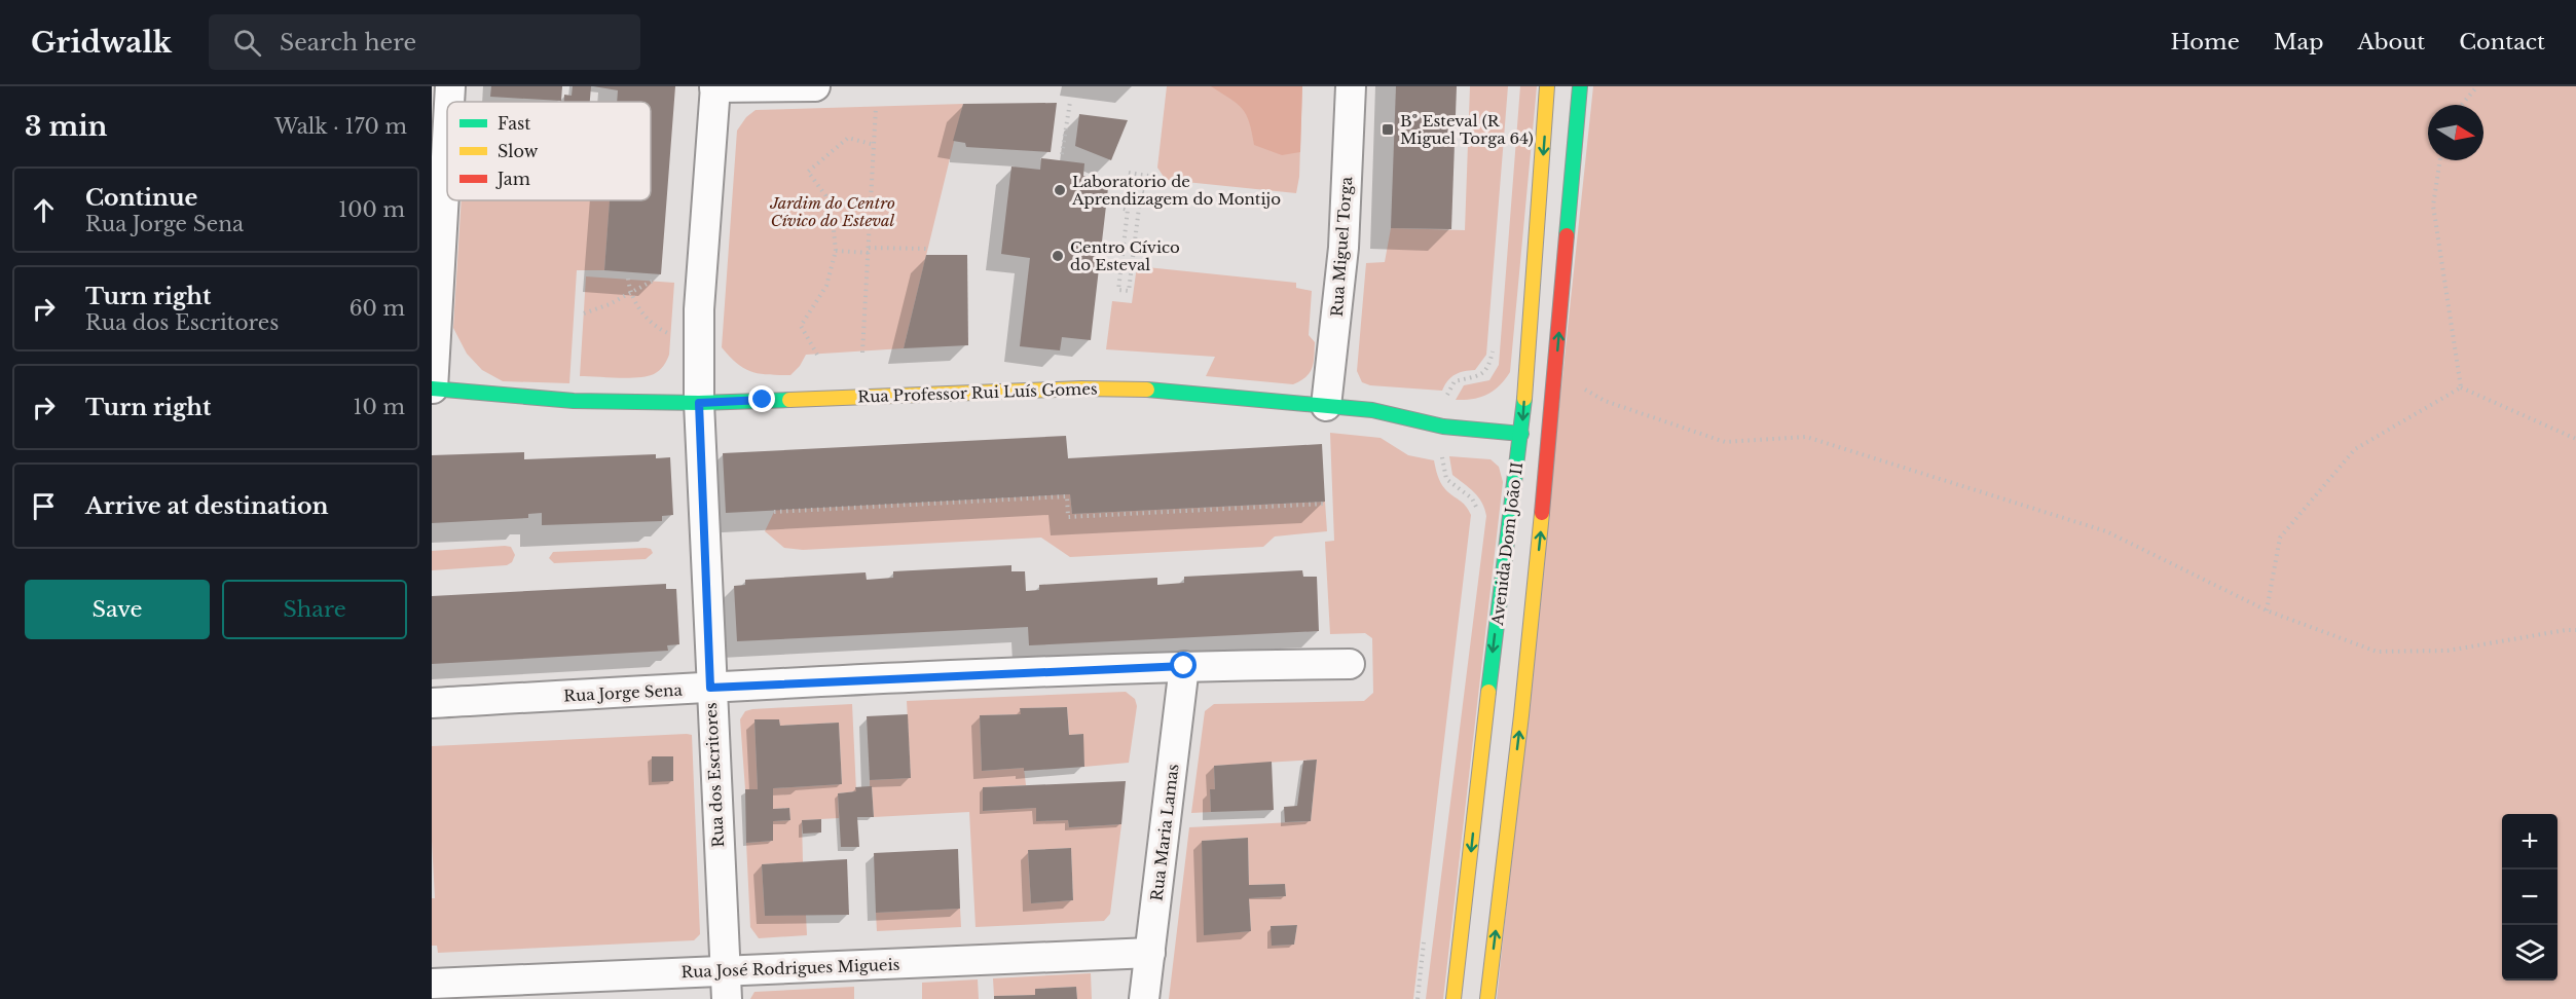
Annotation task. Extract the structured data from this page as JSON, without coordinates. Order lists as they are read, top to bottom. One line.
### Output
{"streets":{"main road":["Rua Professor Rui Luís Gomes","Avenida Dom João II"],"street":["Rua Miguel Torga","Rua Jorge Sena","Rua dos Escritores","Rua Maria Lamas","Rua José Rodrigues Migueis"]},"crossings":[["Rua Miguel Torga","Rua Professor Rui Luís Gomes"],["Rua Professor Rui Luís Gomes","Avenida Dom João II"],["Rua Professor Rui Luís Gomes","Rua dos Escritores"],["Rua Jorge Sena","Rua dos Escritores"],["Rua Jorge Sena","Rua Maria Lamas"],["Rua dos Escritores","Rua José Rodrigues Migueis"],["Rua Maria Lamas","Rua José Rodrigues Migueis"]],"parks":["Jardim do Centro Cívico do Esteval"],"places":{"transit":["Bº Esteval (R Miguel Torga 64)"],"other":["Laboratorio de Aprendizagem do Montijo","Centro Cívico do Esteval"]},"legend":["Fast","Slow","Jam"],"north":"right","page":{"header":"Gridwalk","search":"Search here","nav":["Home","Map","About","Contact"],"heading":["3 min","Walk · 170 m"],"list":[["Continue","Rua Jorge Sena","100 m"],["Turn right","Rua dos Escritores","60 m"],["Turn right","10 m"],"Arrive at destination"],"buttons":["Save","Share"],"map_buttons":["+","−"]}}
